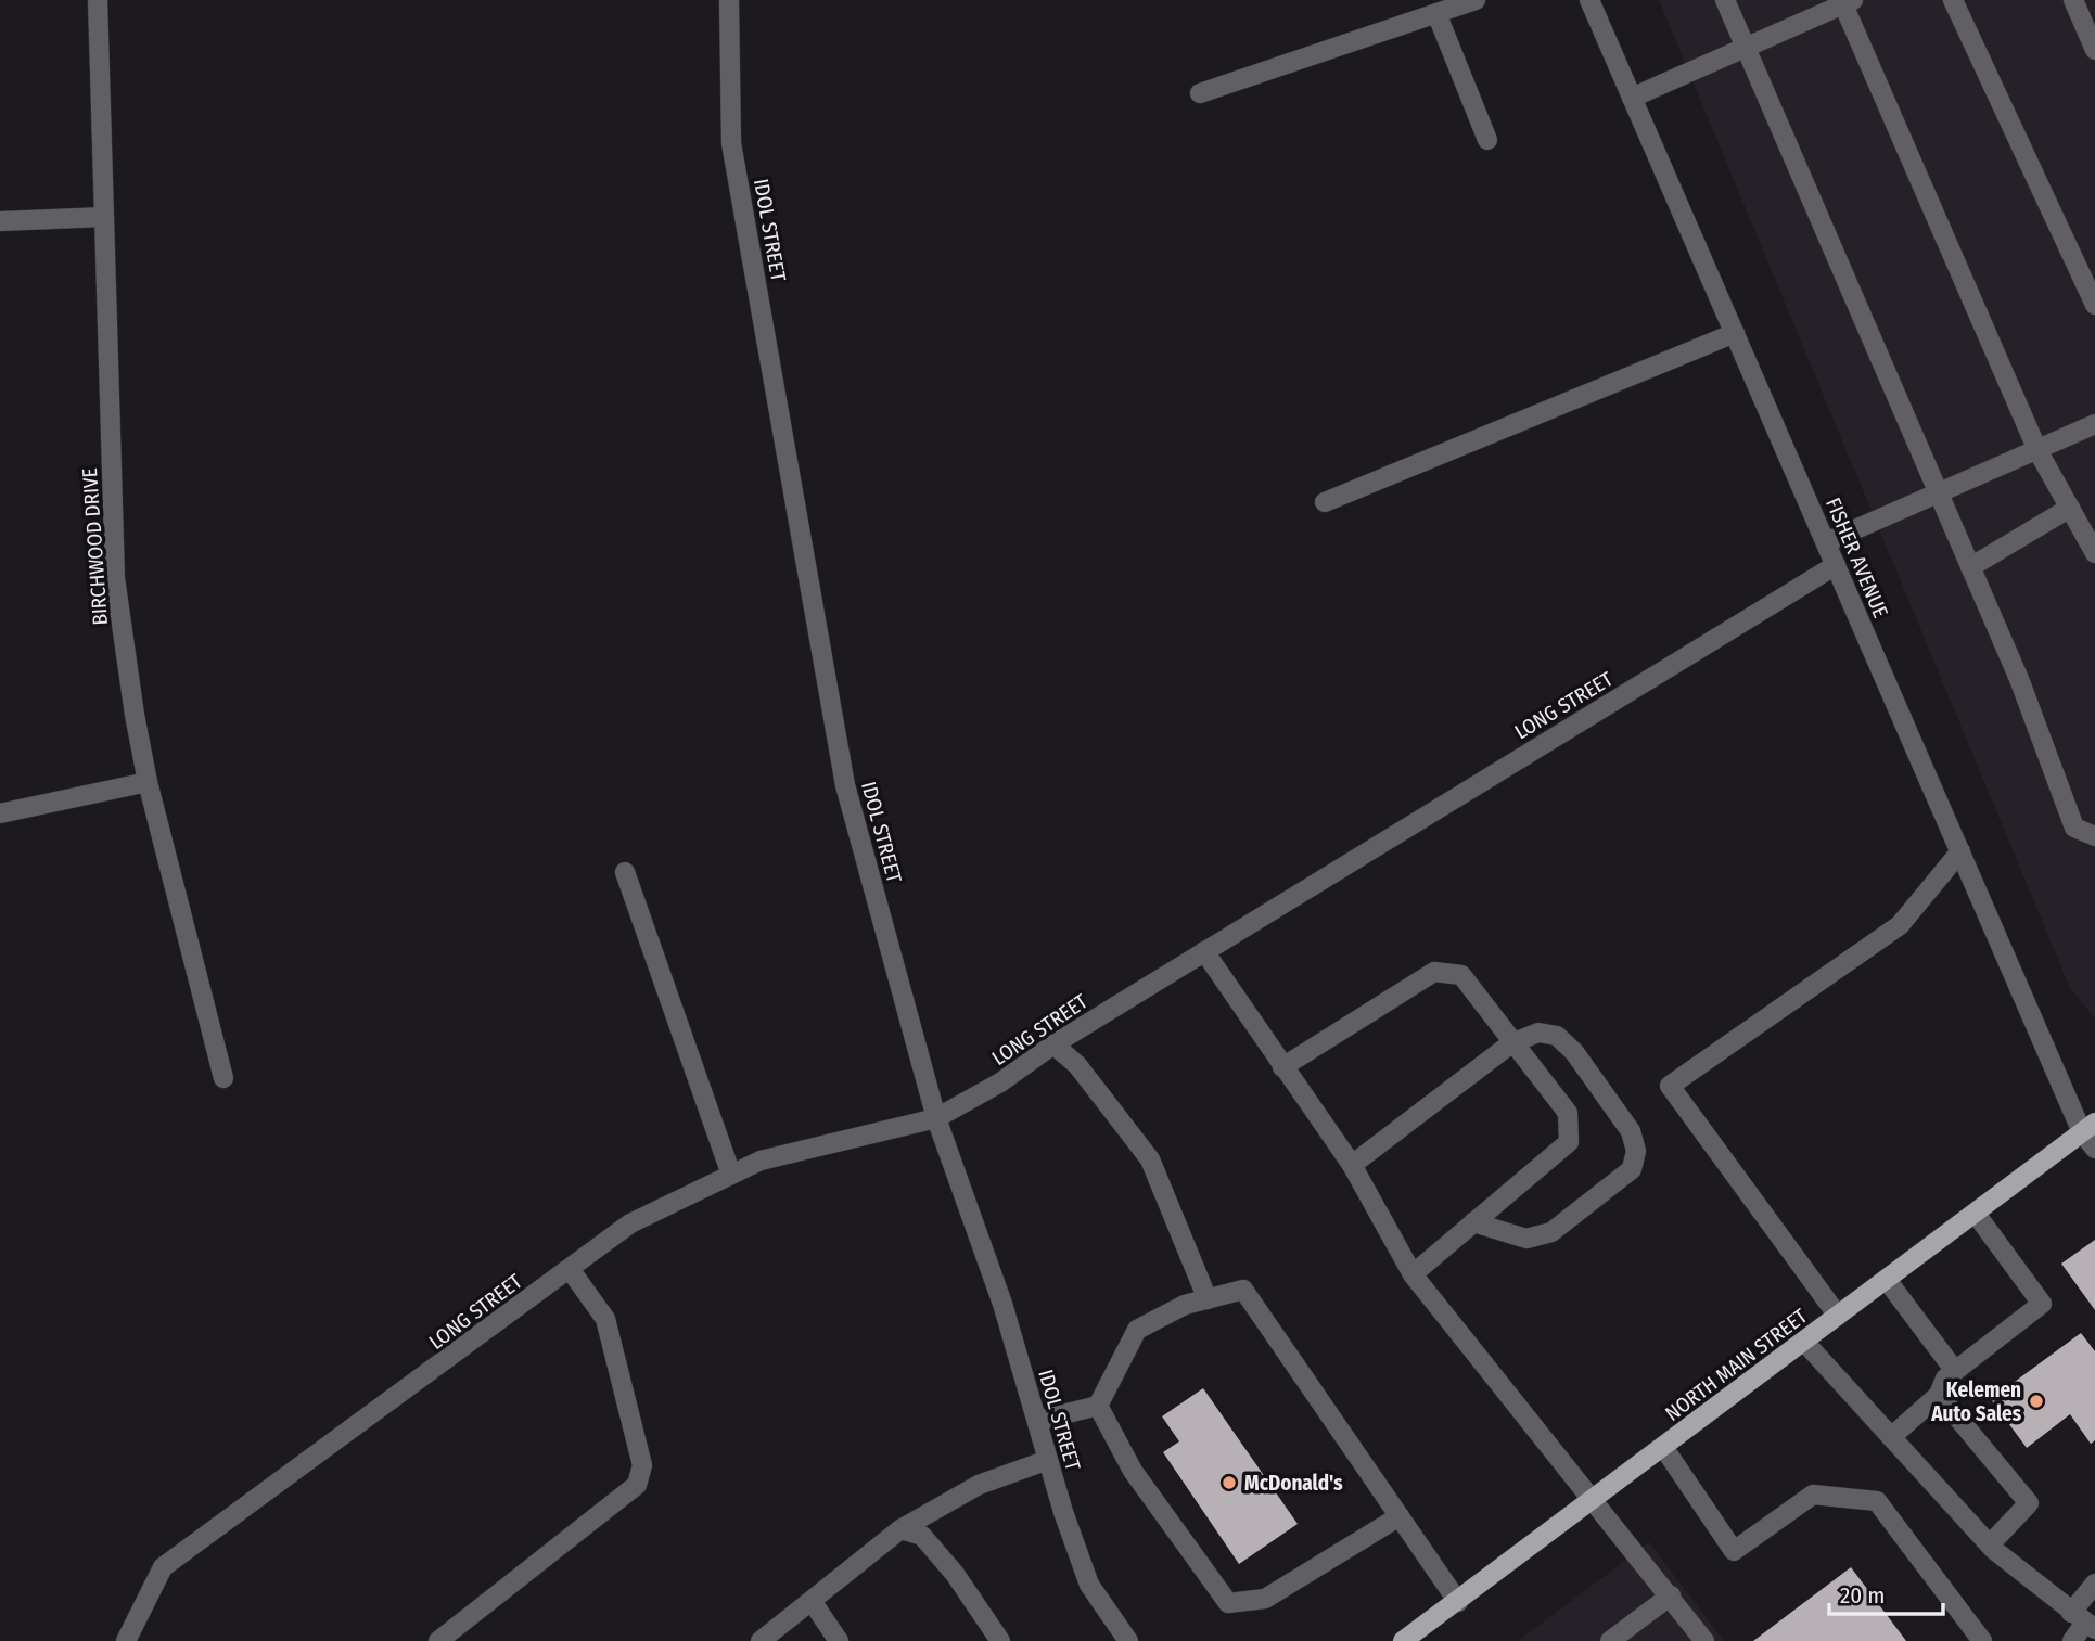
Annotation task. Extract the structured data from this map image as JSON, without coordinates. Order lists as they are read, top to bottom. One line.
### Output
{"streets":{"main road":["NORTH MAIN STREET"],"street":["IDOL STREET","BIRCHWOOD DRIVE","FISHER AVENUE","LONG STREET"]},"crossings":[["IDOL STREET","LONG STREET"],["FISHER AVENUE","LONG STREET"],["FISHER AVENUE","NORTH MAIN STREET"]],"places":["Kelemen Auto Sales","McDonald's"],"scale_bar":"20 m"}
